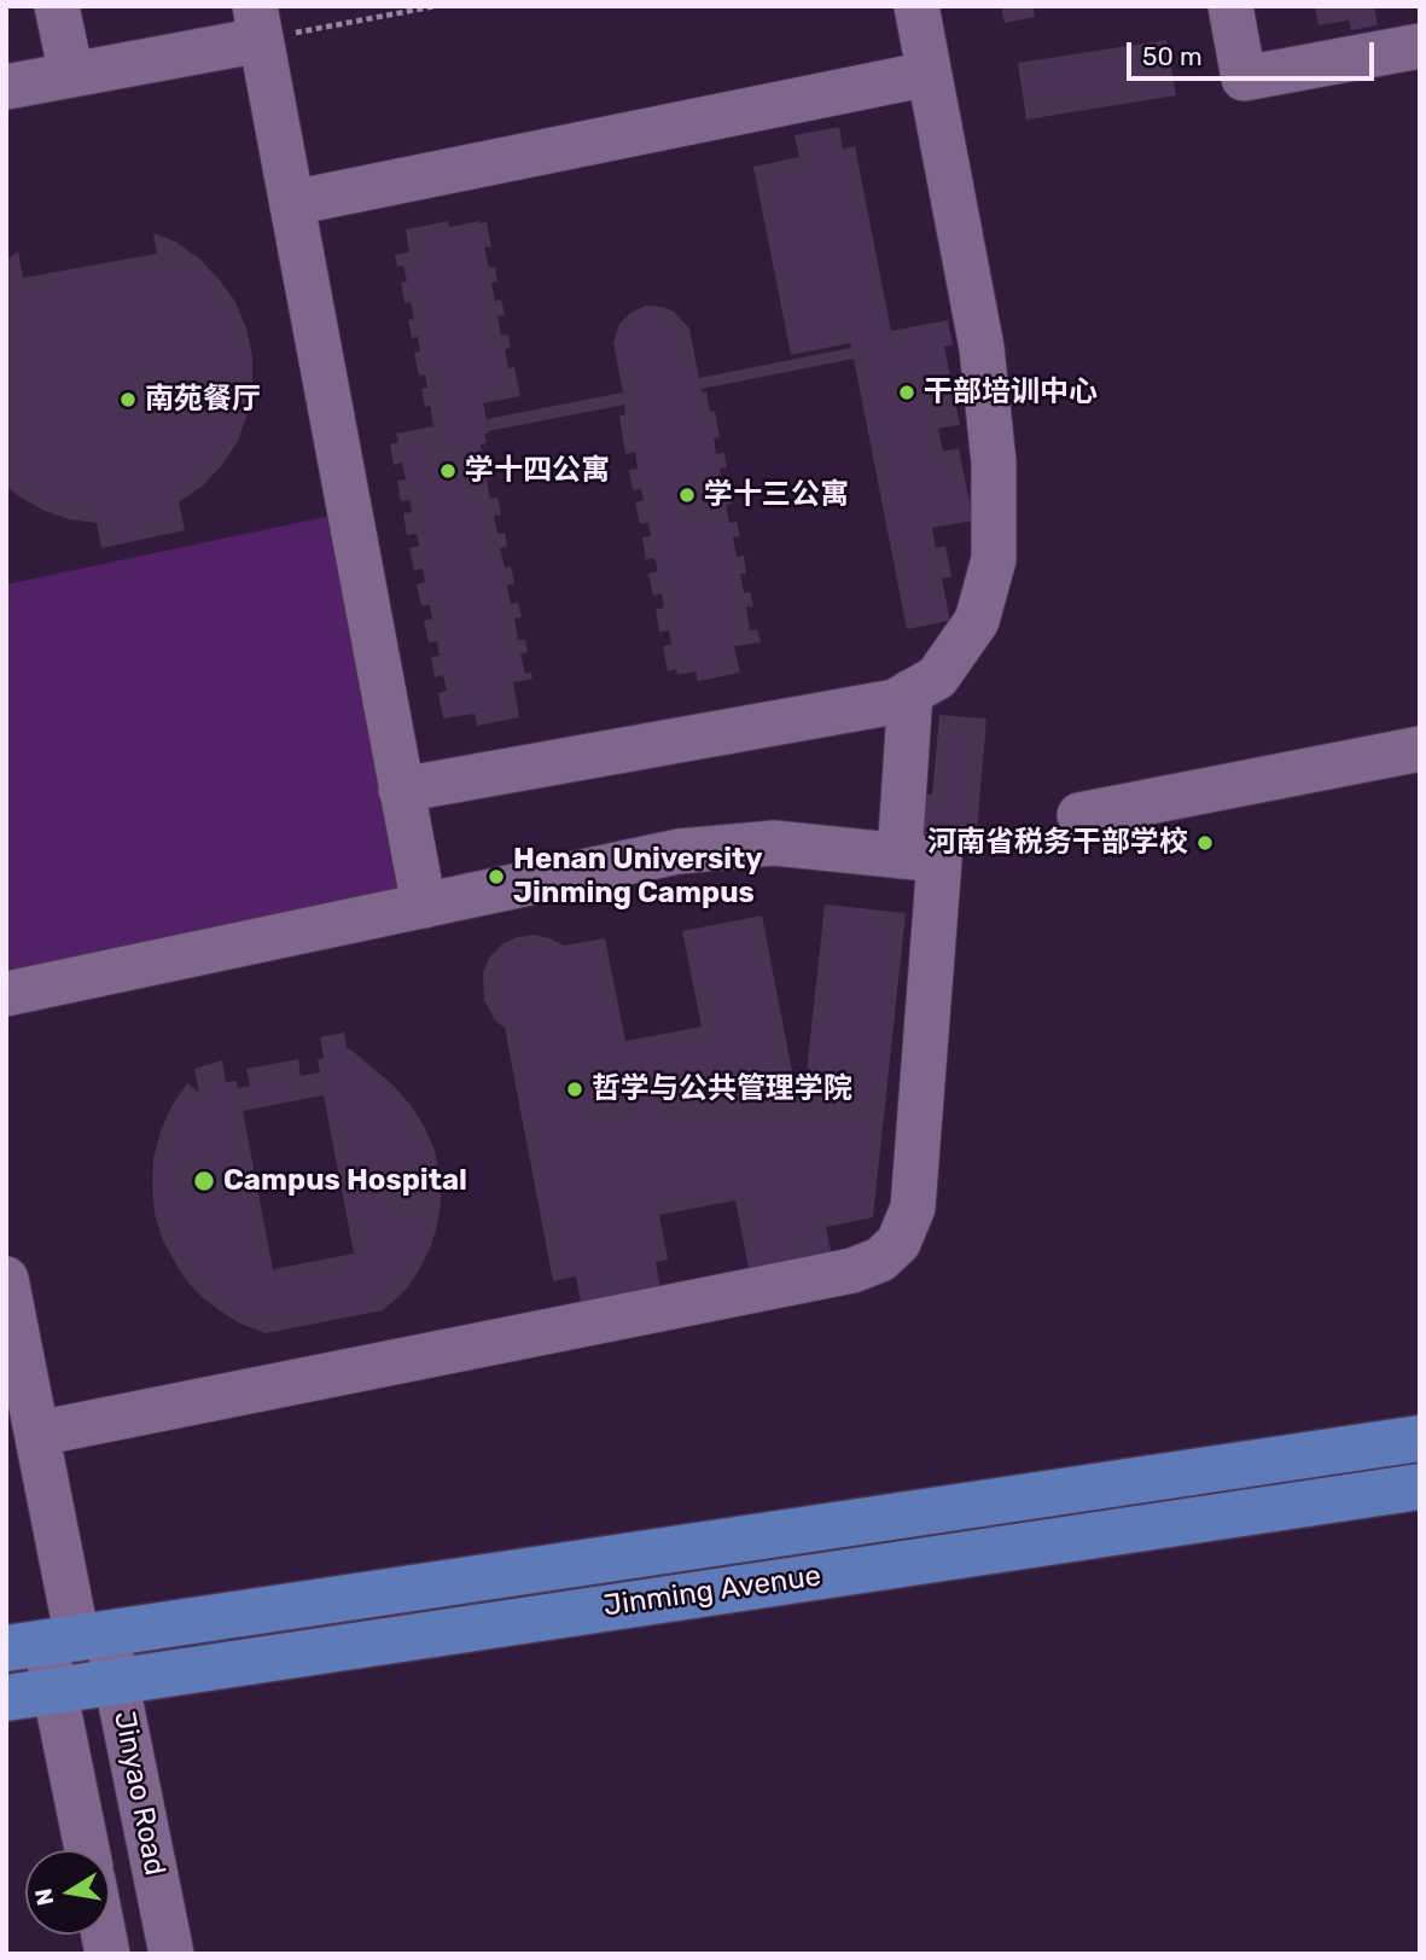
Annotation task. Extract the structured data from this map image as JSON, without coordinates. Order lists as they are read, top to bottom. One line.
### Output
{"streets":{"main road":["Jinming Avenue"],"street":["Jinyao Road"]},"crossings":[["Jinming Avenue","Jinyao Road"]],"places":["干部培训中心","南苑餐厅","学十四公寓","学十三公寓","河南省税务干部学校","Henan University Jinming Campus","哲学与公共管理学院","Campus Hospital"],"scale_bar":"50 m","north":"left"}
